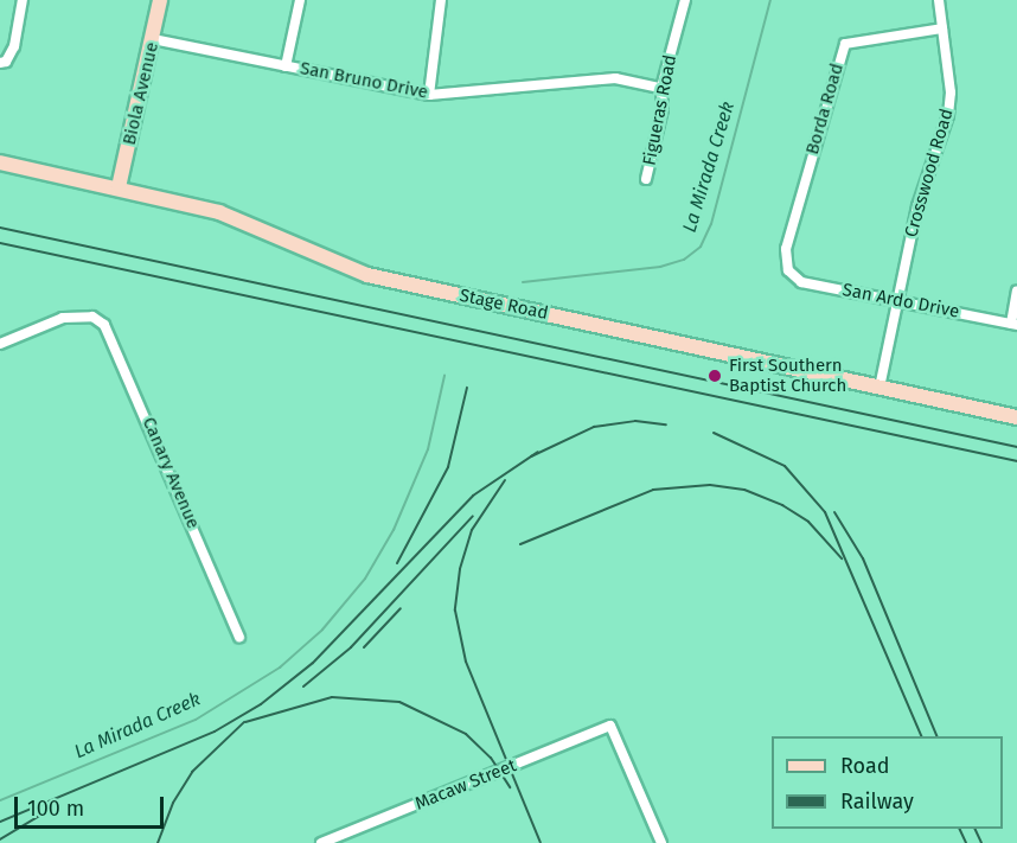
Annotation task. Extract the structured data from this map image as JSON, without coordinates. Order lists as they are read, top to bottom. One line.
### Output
{"streets":{"main road":["Biola Avenue","Stage Road"],"street":["San Bruno Drive","Borda Road","Figueras Road","Crosswood Road","San Ardo Drive","Canary Avenue","Macaw Street"]},"crossings":[["San Bruno Drive","Biola Avenue"],["San Bruno Drive","Figueras Road"],["Biola Avenue","Stage Road"],["Borda Road","Crosswood Road"],["Borda Road","San Ardo Drive"],["Crosswood Road","San Ardo Drive"],["Crosswood Road","Stage Road"]],"water":["La Mirada Creek"],"places":["First Southern Baptist Church"],"legend":["Road","Railway"],"scale_bar":"100 m"}
